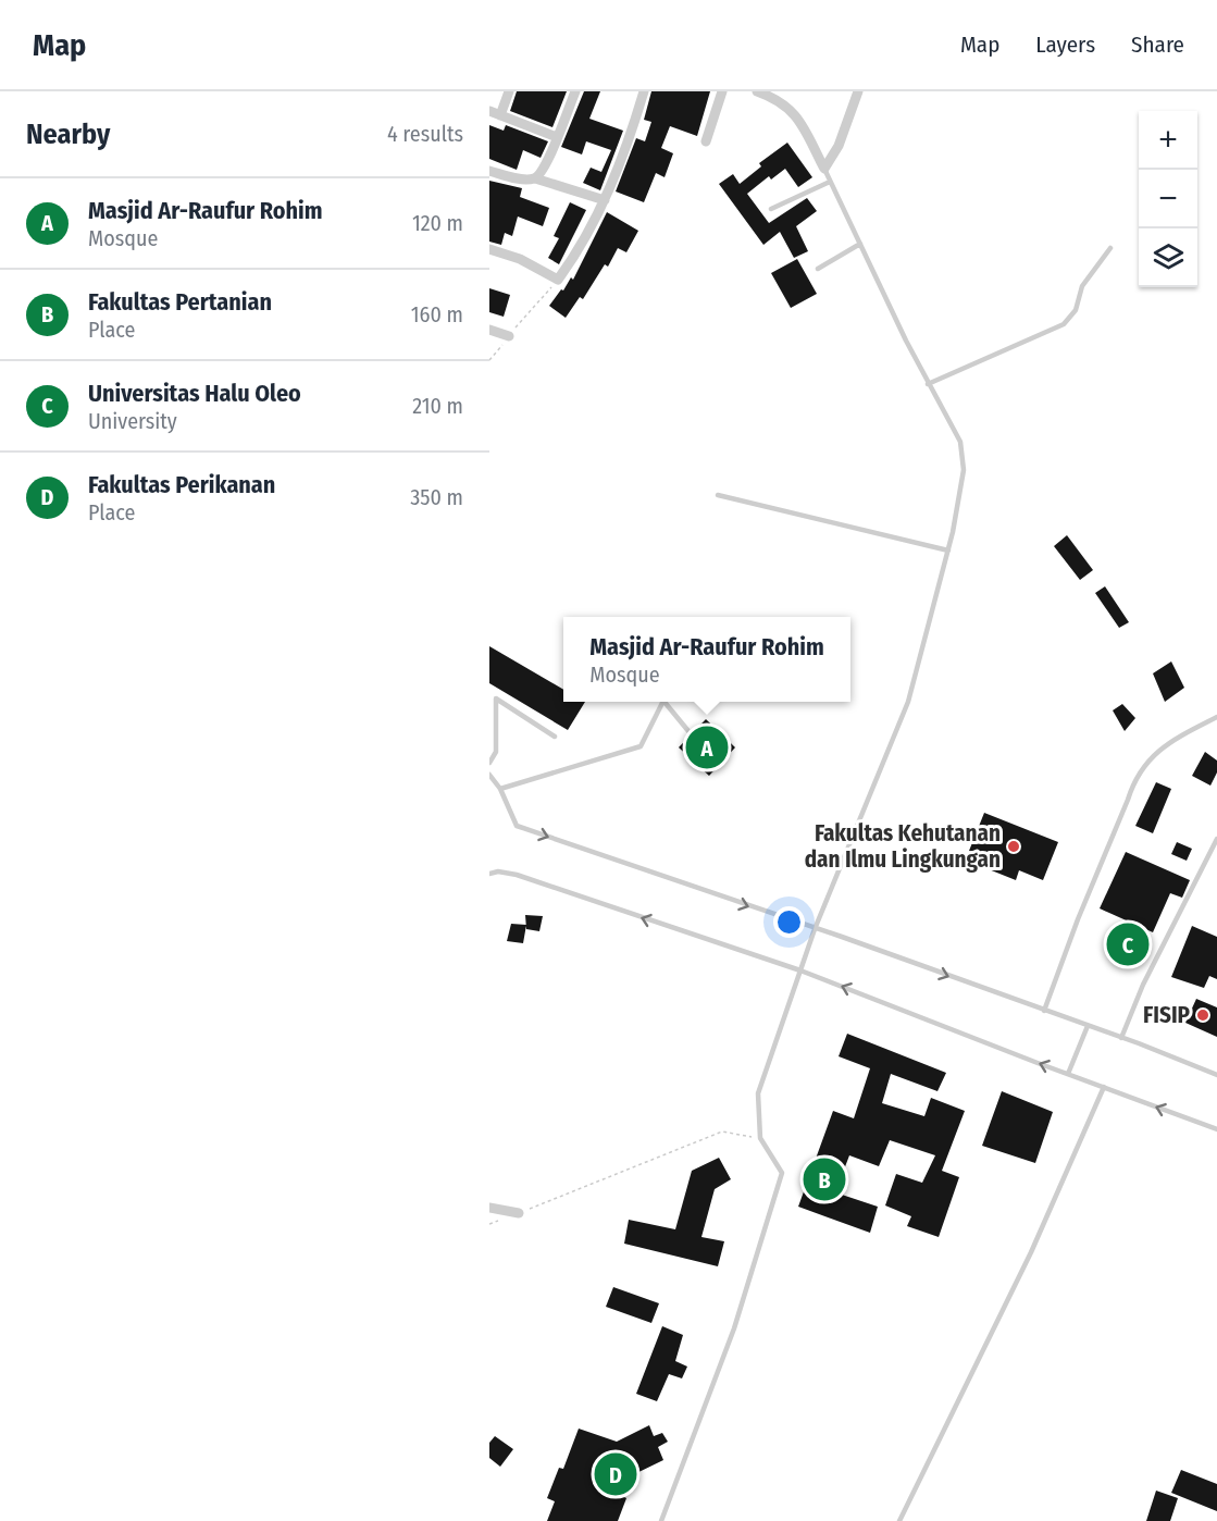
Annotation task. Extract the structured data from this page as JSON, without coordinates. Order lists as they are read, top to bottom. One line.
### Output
{"places":["Fakultas Kehutanan dan Ilmu Lingkungan","FISIP"],"page":{"header":"Map","nav":["Map","Layers","Share"],"heading":["Nearby","4 results"],"map_buttons":["+","−"],"list":[{"mark":"A","name":"Masjid Ar-Raufur Rohim","note":"Mosque","value":"120 m"},{"mark":"B","name":"Fakultas Pertanian","note":"Place","value":"160 m"},{"mark":"C","name":"Universitas Halu Oleo","note":"University","value":"210 m"},{"mark":"D","name":"Fakultas Perikanan","note":"Place","value":"350 m"}],"popup":["Masjid Ar-Raufur Rohim","Mosque"],"pins":["A","C","B","D"]}}
